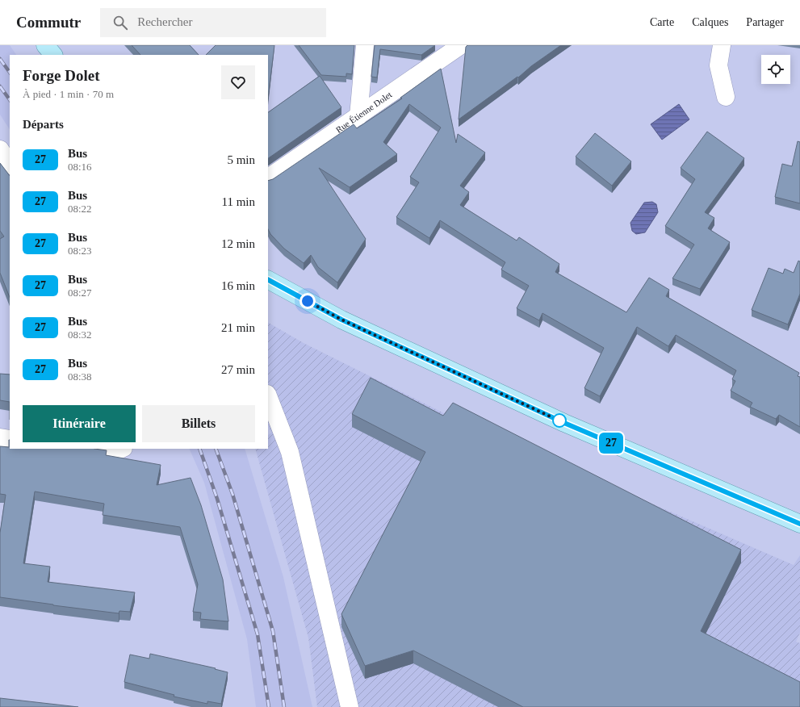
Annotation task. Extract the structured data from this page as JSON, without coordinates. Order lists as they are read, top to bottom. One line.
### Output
{"streets":{"street":["Rue Étienne Dolet"]},"lines":["bus line 27"],"page":{"header":"Commutr","search":"Rechercher","nav":["Carte","Calques","Partager"],"on_map":"27","heading":[["Forge Dolet","À pied · 1 min · 70 m"],"Départs"],"list":[{"mark":"27","name":"Bus","note":"08:16","value":"5 min"},{"mark":"27","name":"Bus","note":"08:22","value":"11 min"},{"mark":"27","name":"Bus","note":"08:23","value":"12 min"},{"mark":"27","name":"Bus","note":"08:27","value":"16 min"},{"mark":"27","name":"Bus","note":"08:32","value":"21 min"},{"mark":"27","name":"Bus","note":"08:38","value":"27 min"}],"buttons":["Itinéraire","Billets"]}}
